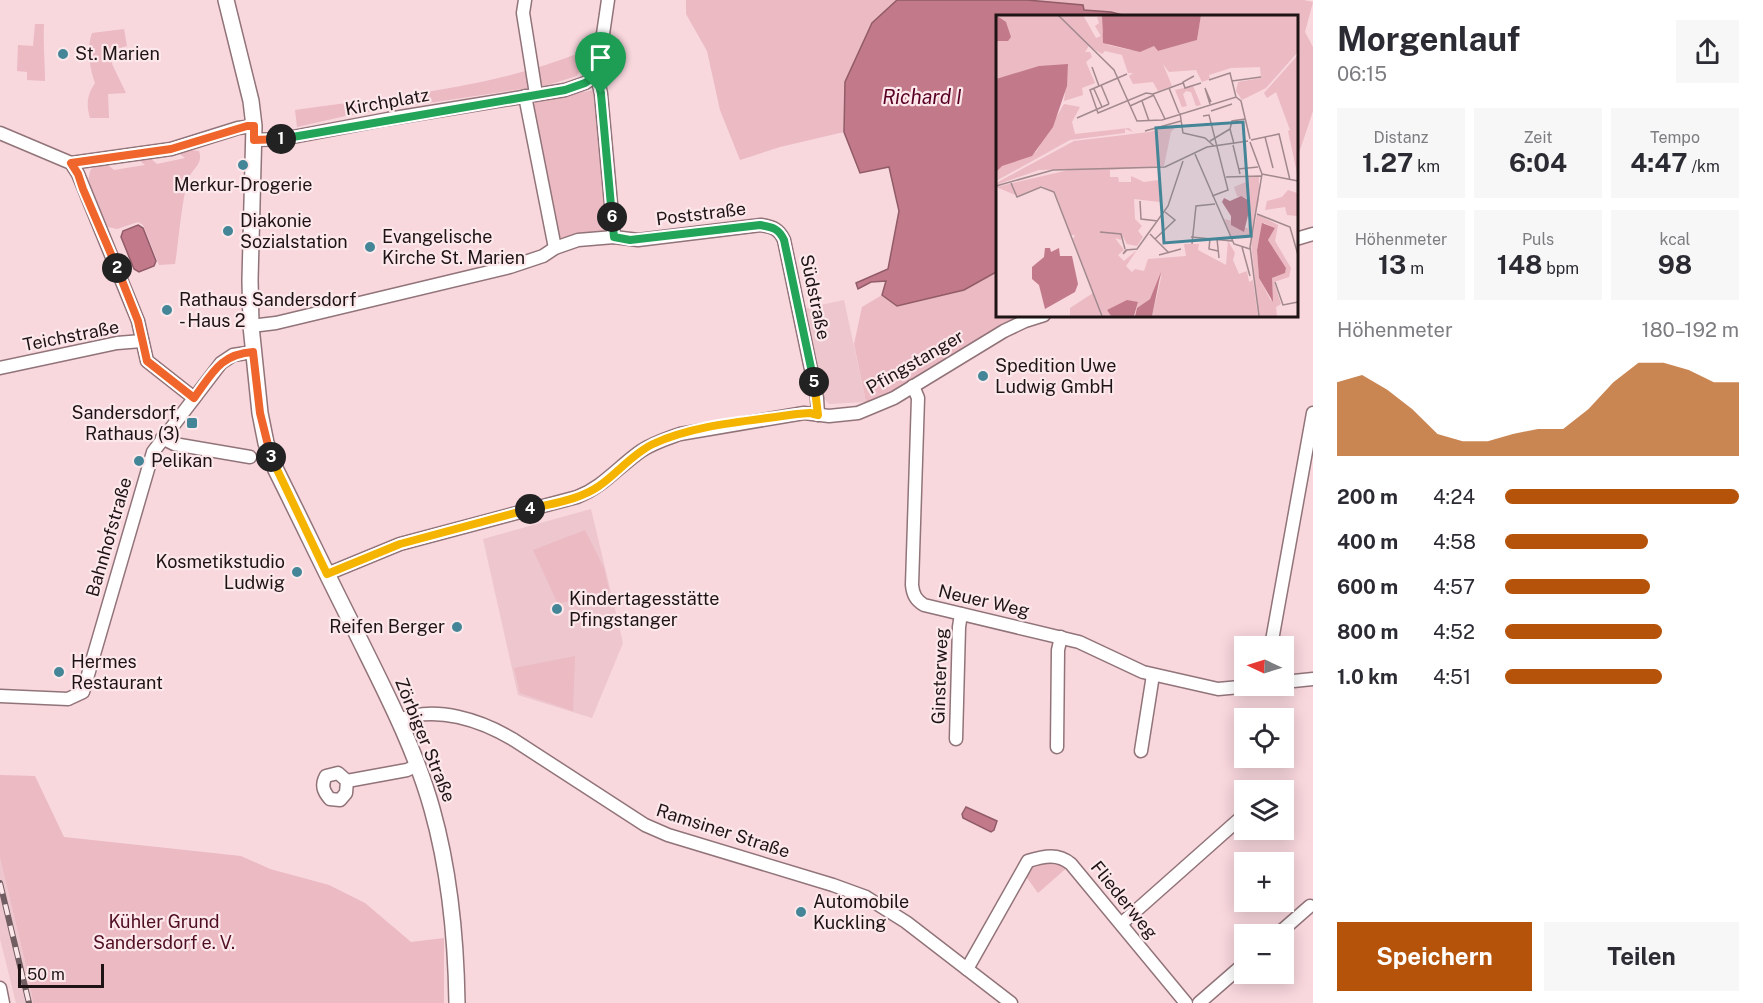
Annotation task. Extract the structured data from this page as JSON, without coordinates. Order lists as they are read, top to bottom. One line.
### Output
{"streets":{"street":["Kirchplatz","Poststraße","Südstraße","Teichstraße","Pfingstanger","Bahnhofstraße","Neuer Weg","Ginsterweg","Zörbiger Straße","Ramsiner Straße","Fliederweg"]},"crossings":[["Kirchplatz","Zörbiger Straße"],["Poststraße","Südstraße"],["Poststraße","Zörbiger Straße"],["Südstraße","Pfingstanger"],["Teichstraße","Bahnhofstraße"],["Pfingstanger","Neuer Weg"],["Pfingstanger","Zörbiger Straße"],["Bahnhofstraße","Zörbiger Straße"],["Neuer Weg","Ginsterweg"],["Zörbiger Straße","Ramsiner Straße"],["Ramsiner Straße","Fliederweg"]],"water":["Richard I"],"parks":["Kühler Grund Sandersdorf e. V."],"places":{"other":["St. Marien","Merkur-Drogerie","Diakonie Sozialstation","Evangelische Kirche St. Marien","Rathaus Sandersdorf - Haus 2","Spedition Uwe Ludwig GmbH","Pelikan","Kosmetikstudio Ludwig","Kindertagesstätte Pfingstanger","Reifen Berger","Hermes Restaurant","Automobile Kuckling"],"transit":["Sandersdorf, Rathaus (3)"]},"scale_bar":"50 m","north":"left","page":{"heading":["Morgenlauf","06:15"],"stats":[["Distanz","1.27 km"],["Zeit","6:04"],["Tempo","4:47 /km"],["Höhenmeter","13 m"],["Puls","148 bpm"],["kcal","98"]],"pins":["1","6","2","5","3","4"],"chart":["Höhenmeter","180–192 m"],"list":[{"name":"200 m","note":"4:24"},{"name":"400 m","note":"4:58"},{"name":"600 m","note":"4:57"},{"name":"800 m","note":"4:52"},{"name":"1.0 km","note":"4:51"}],"map_buttons":["+","−"],"buttons":["Speichern","Teilen"],"scale":"50 m"}}
